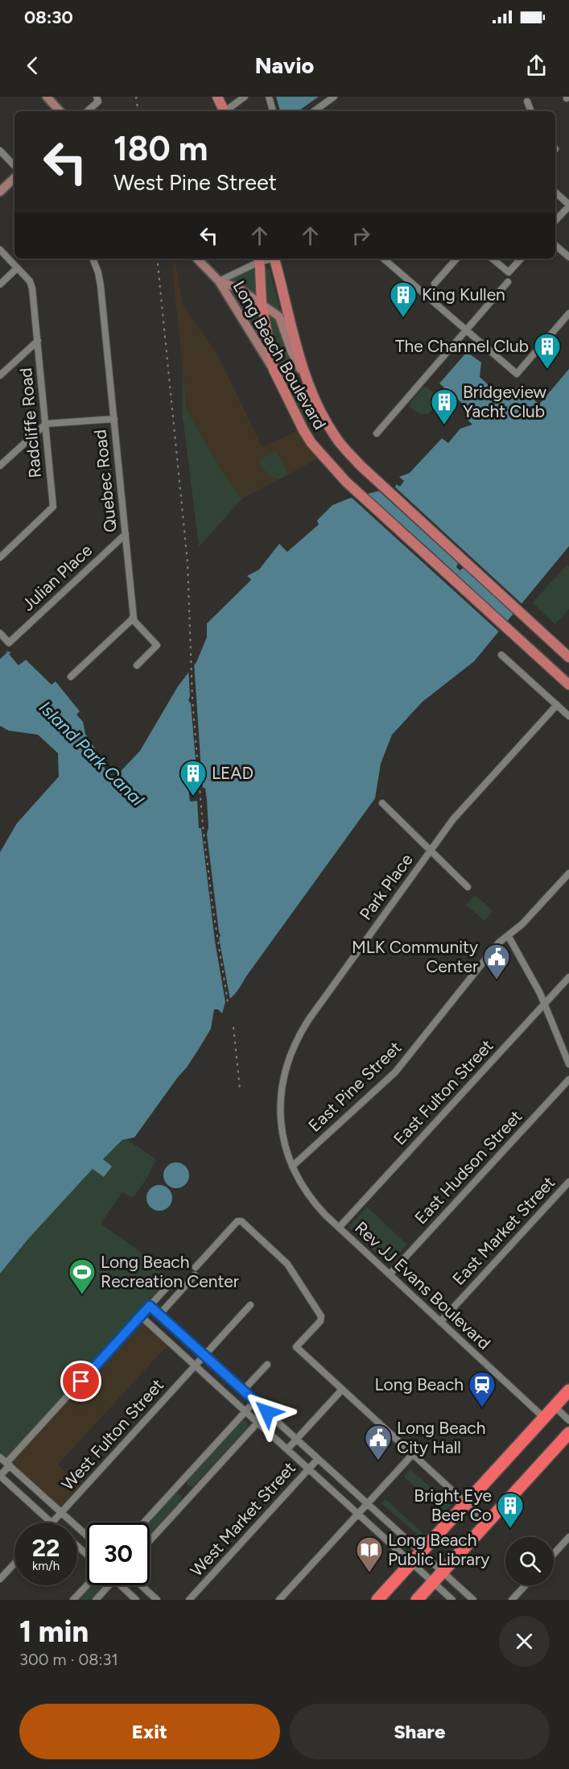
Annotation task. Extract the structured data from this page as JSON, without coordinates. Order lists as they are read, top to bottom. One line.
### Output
{"streets":{"main road":["Long Beach Boulevard"],"street":["Radcliffe Road","Quebec Road","Julian Place","Park Place","East Pine Street","East Fulton Street","East Hudson Street","East Market Street","Rev JJ Evans Boulevard","West Fulton Street","West Market Street"]},"crossings":[["Quebec Road","Julian Place"],["Park Place","East Pine Street"],["Park Place","Rev JJ Evans Boulevard"],["East Pine Street","Rev JJ Evans Boulevard"],["East Fulton Street","Rev JJ Evans Boulevard"],["East Hudson Street","Rev JJ Evans Boulevard"],["East Market Street","Rev JJ Evans Boulevard"]],"water":["Island Park Canal"],"places":{"building":["King Kullen","The Channel Club","Bridgeview Yacht Club","LEAD","Bright Eye Beer Co"],"public building":["MLK Community Center","Long Beach City Hall"],"sports":["Long Beach Recreation Center"],"station":["Long Beach"],"library":["Long Beach Public Library"]},"page":{"status":"08:30","header":"Navio","turn":["180 m","West Pine Street"],"speed":"22 km/h","limit":"30","heading":["1 min","300 m · 08:31"],"buttons":["Exit","Share"]}}
